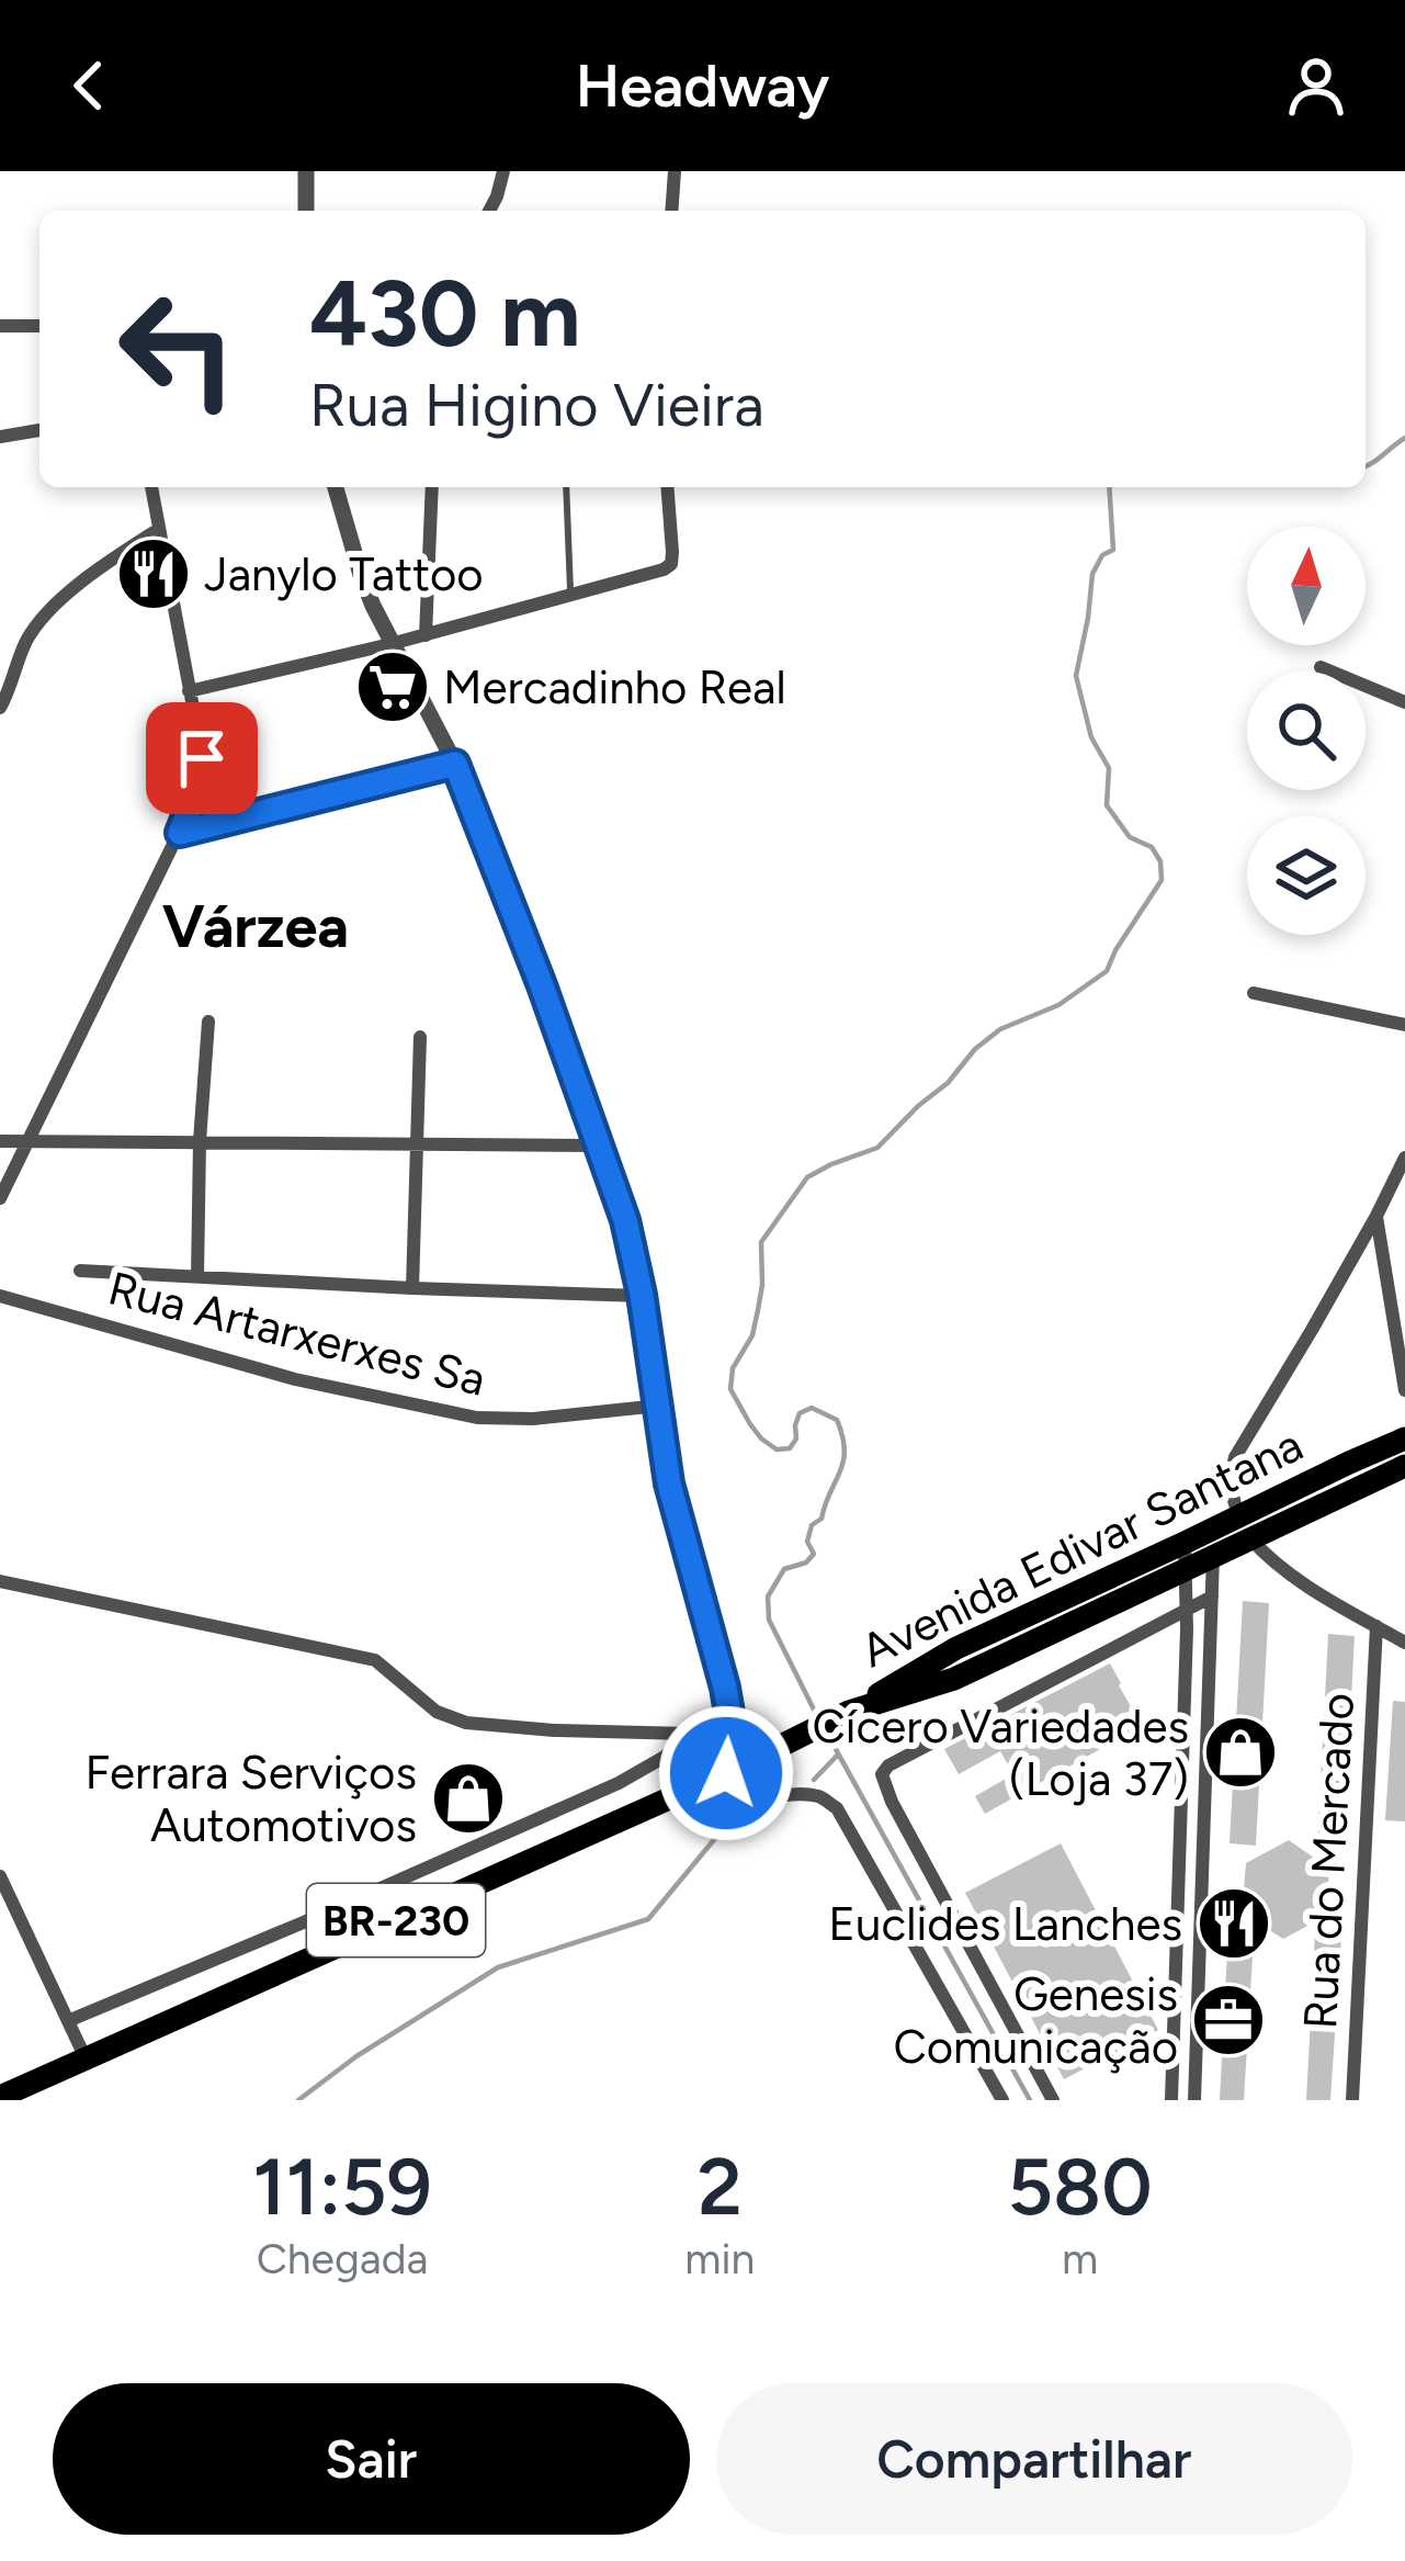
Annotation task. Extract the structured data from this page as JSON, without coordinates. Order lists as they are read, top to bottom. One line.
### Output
{"streets":{"highway":["Avenida Edivar Santana","BR-230"],"street":["Rua Artarxerxes Sa","Rua do Mercado"]},"crossings":[["Avenida Edivar Santana","BR-230"]],"districts":["Várzea"],"places":{"restaurant":["Janylo Tattoo","Euclides Lanches"],"supermarket":["Mercadinho Real"],"shop":["Cícero Variedades (Loja 37)","Ferrara Serviços Automotivos"],"office":["Genesis Comunicação"]},"north":"top","page":{"header":"Headway","turn":["430 m","Rua Higino Vieira"],"eta":["11:59","Chegada","2","min","580","m"],"buttons":["Sair","Compartilhar"]}}
